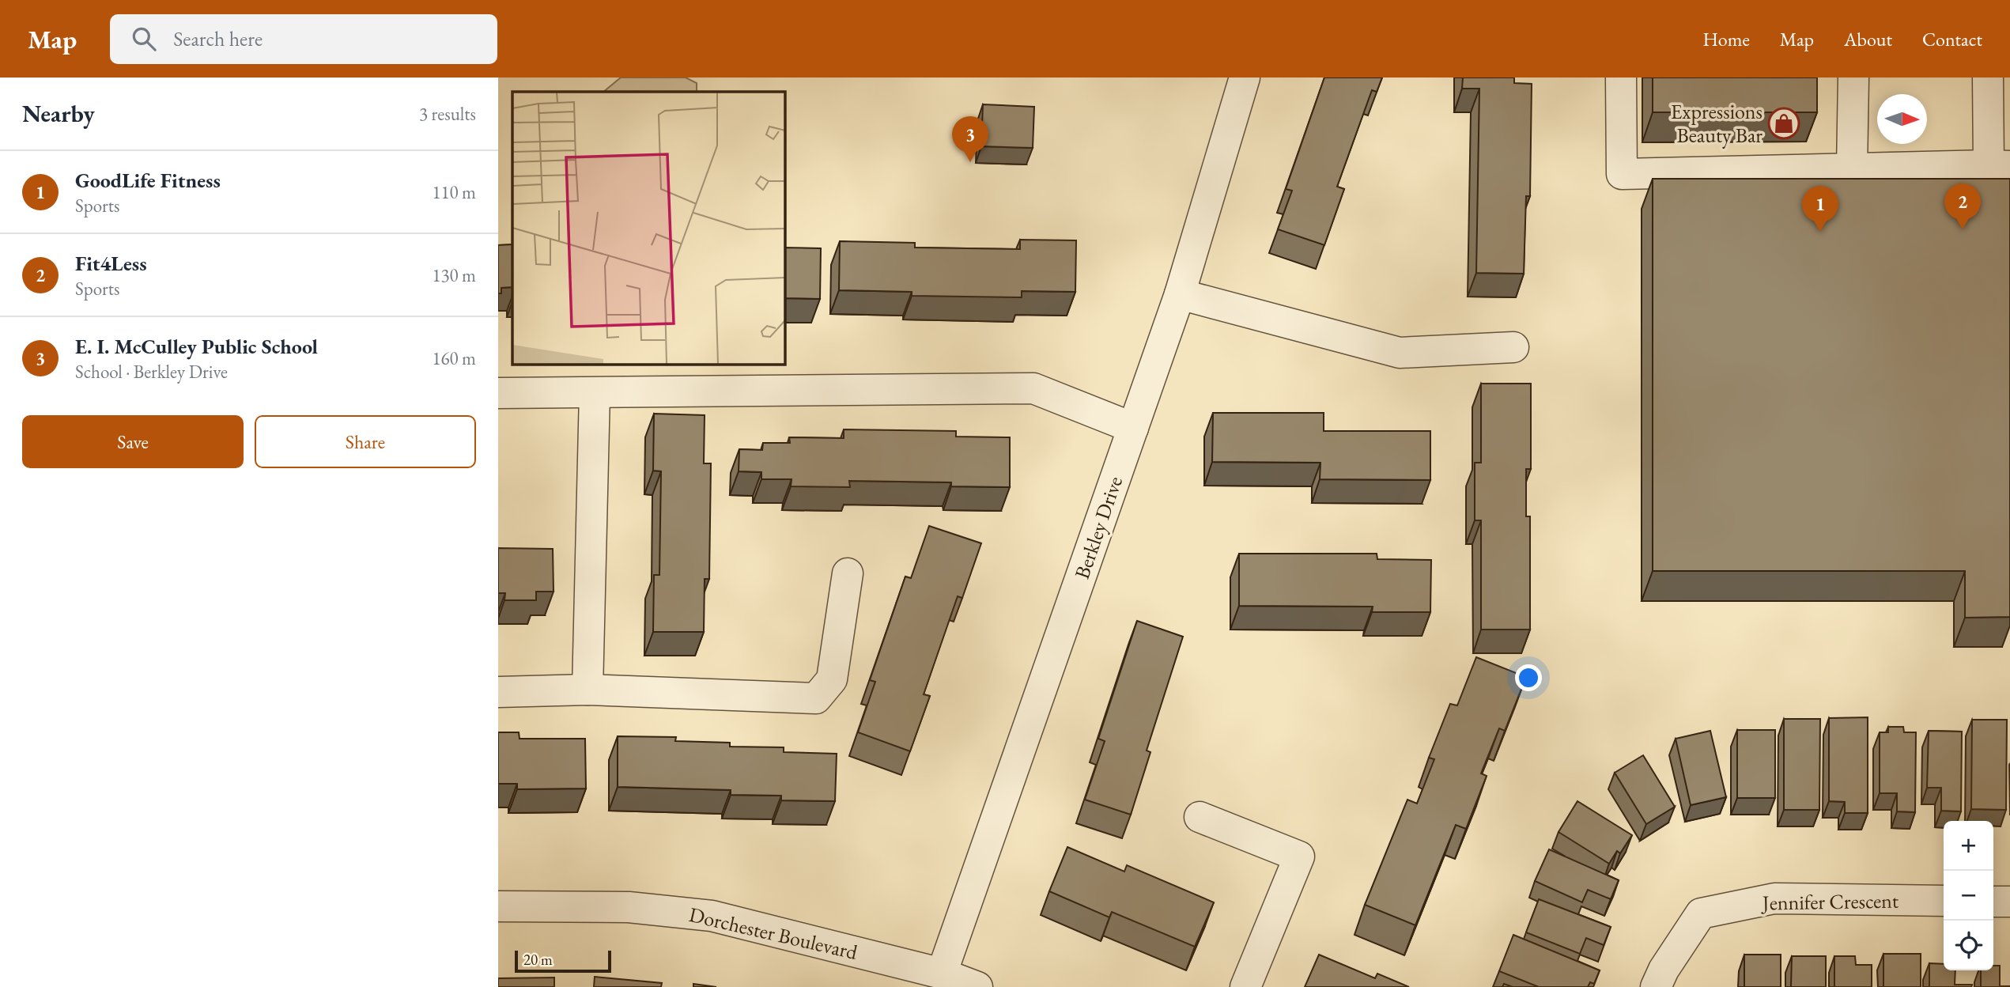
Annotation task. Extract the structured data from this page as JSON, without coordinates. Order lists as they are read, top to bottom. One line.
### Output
{"streets":{"street":["Berkley Drive","Jennifer Crescent","Dorchester Boulevard"]},"crossings":[["Berkley Drive","Dorchester Boulevard"]],"places":{"shop":["Expressions Beauty Bar"]},"scale_bar":"20 m","north":"right","page":{"header":"Map","search":"Search here","nav":["Home","Map","About","Contact"],"heading":["Nearby","3 results"],"pins":["3","2","1"],"list":[{"mark":"1","name":"GoodLife Fitness","note":"Sports","value":"110 m"},{"mark":"2","name":"Fit4Less","note":"Sports","value":"130 m"},{"mark":"3","name":"E. I. McCulley Public School","note":"School · Berkley Drive","value":"160 m"}],"buttons":["Save","Share"],"map_buttons":["+","−"],"scale":"20 m"}}
